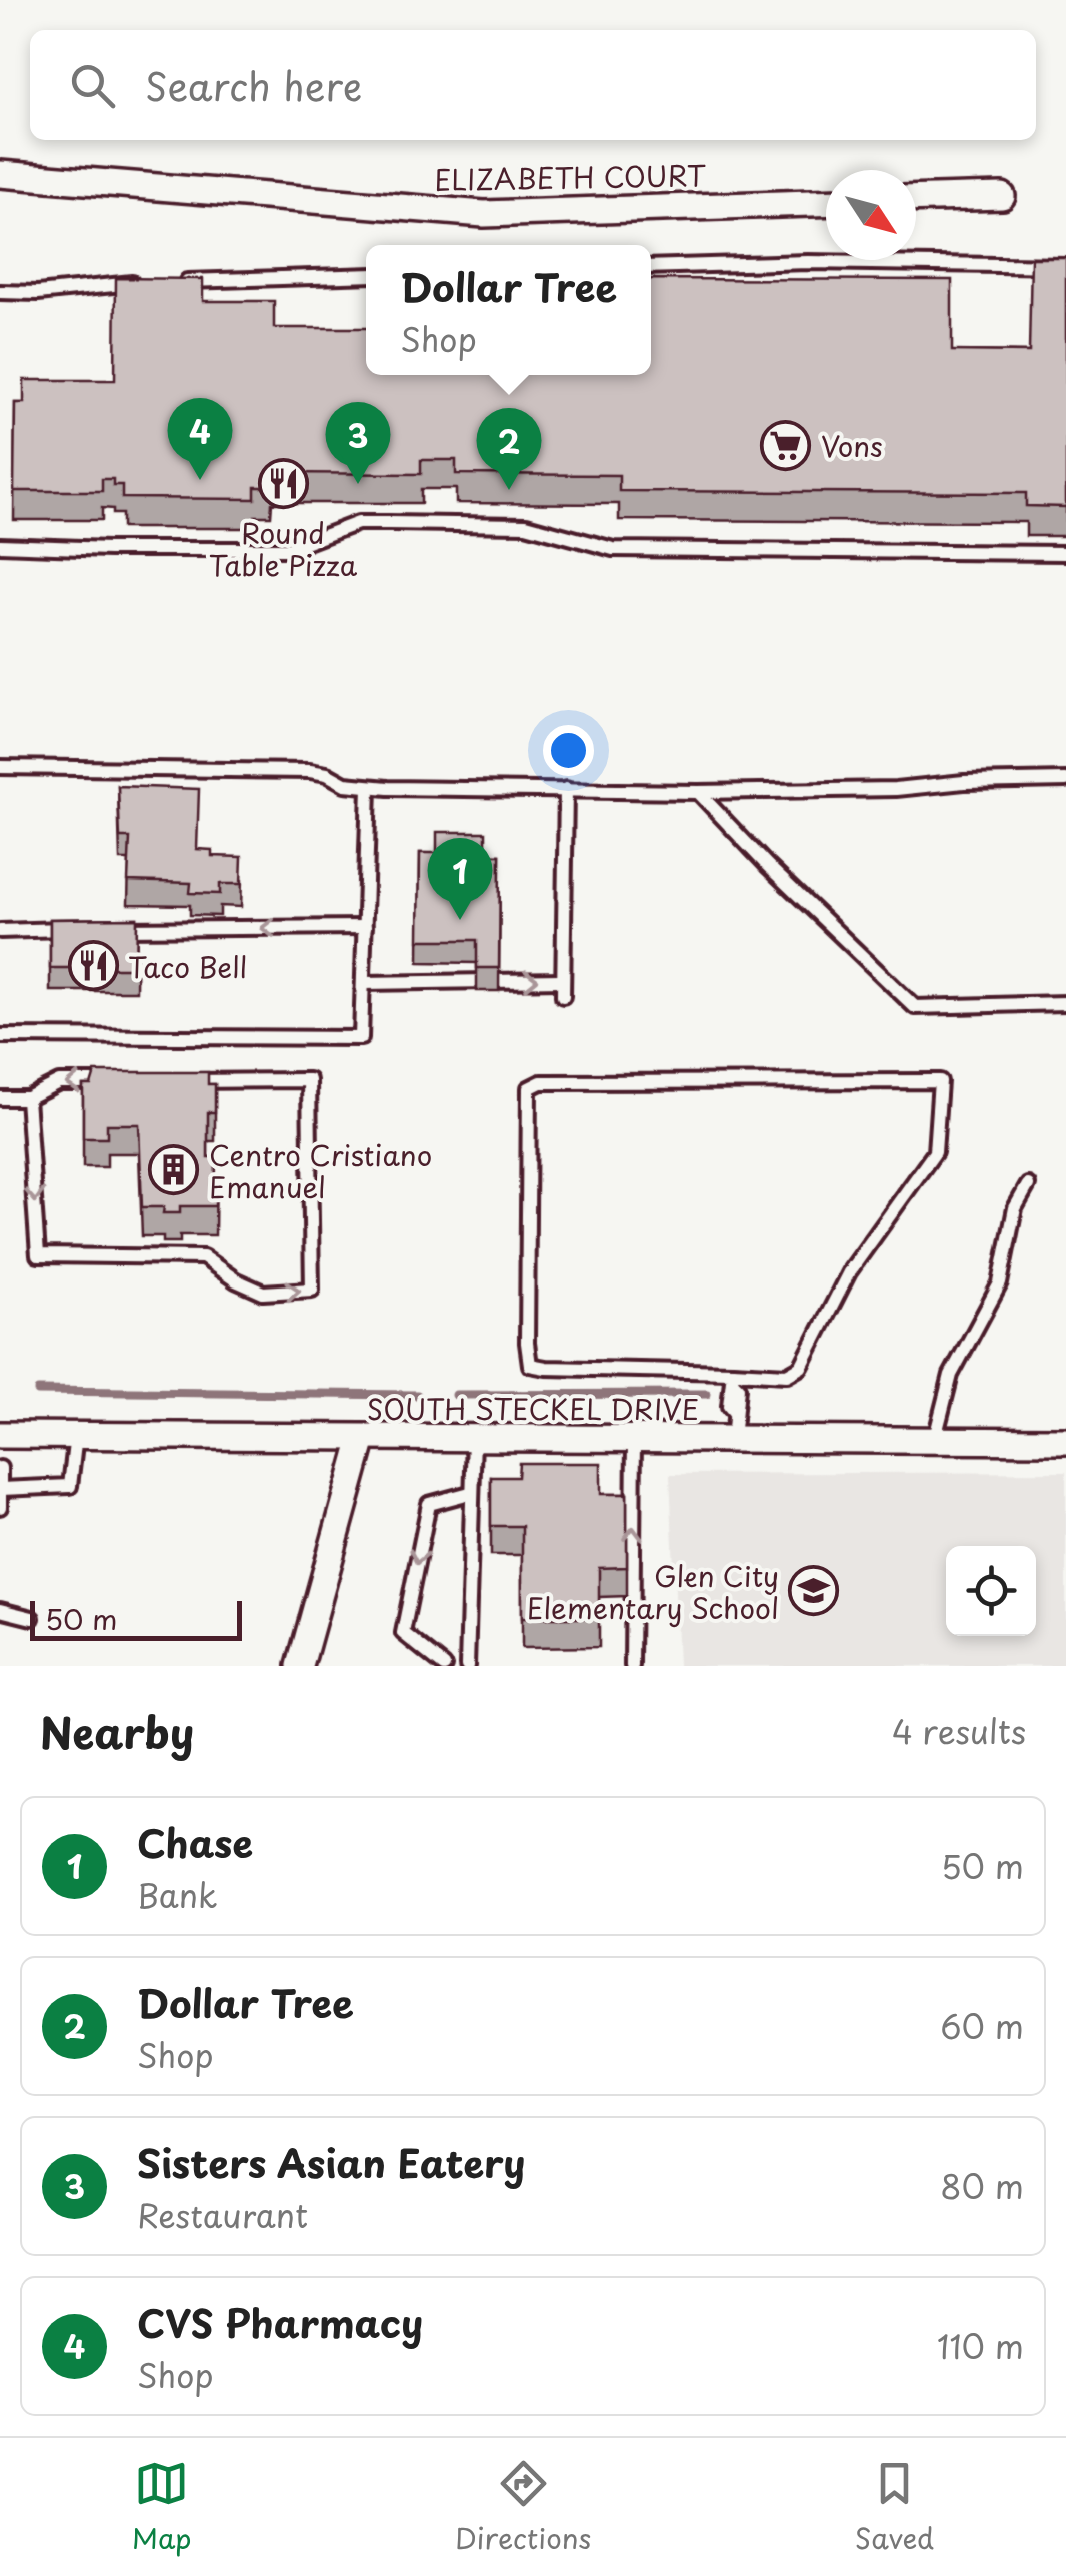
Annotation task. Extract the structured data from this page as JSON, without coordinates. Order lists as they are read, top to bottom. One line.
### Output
{"streets":{"street":["ELIZABETH COURT","SOUTH STECKEL DRIVE"]},"places":{"supermarket":["Vons"],"restaurant":["Round Table Pizza","Taco Bell"],"building":["Centro Cristiano Emanuel"],"school or university":["Glen City Elementary School"]},"scale_bar":"50 m","north":"bottom right","page":{"search":"Search here","popup":["Dollar Tree","Shop"],"pins":["4","3","2","1"],"scale":"50 m","heading":["Nearby","4 results"],"list":[{"mark":"1","name":"Chase","note":"Bank","value":"50 m"},{"mark":"2","name":"Dollar Tree","note":"Shop","value":"60 m"},{"mark":"3","name":"Sisters Asian Eatery","note":"Restaurant","value":"80 m"},{"mark":"4","name":"CVS Pharmacy","note":"Shop","value":"110 m"}],"nav":["Map","Directions","Saved"]}}
